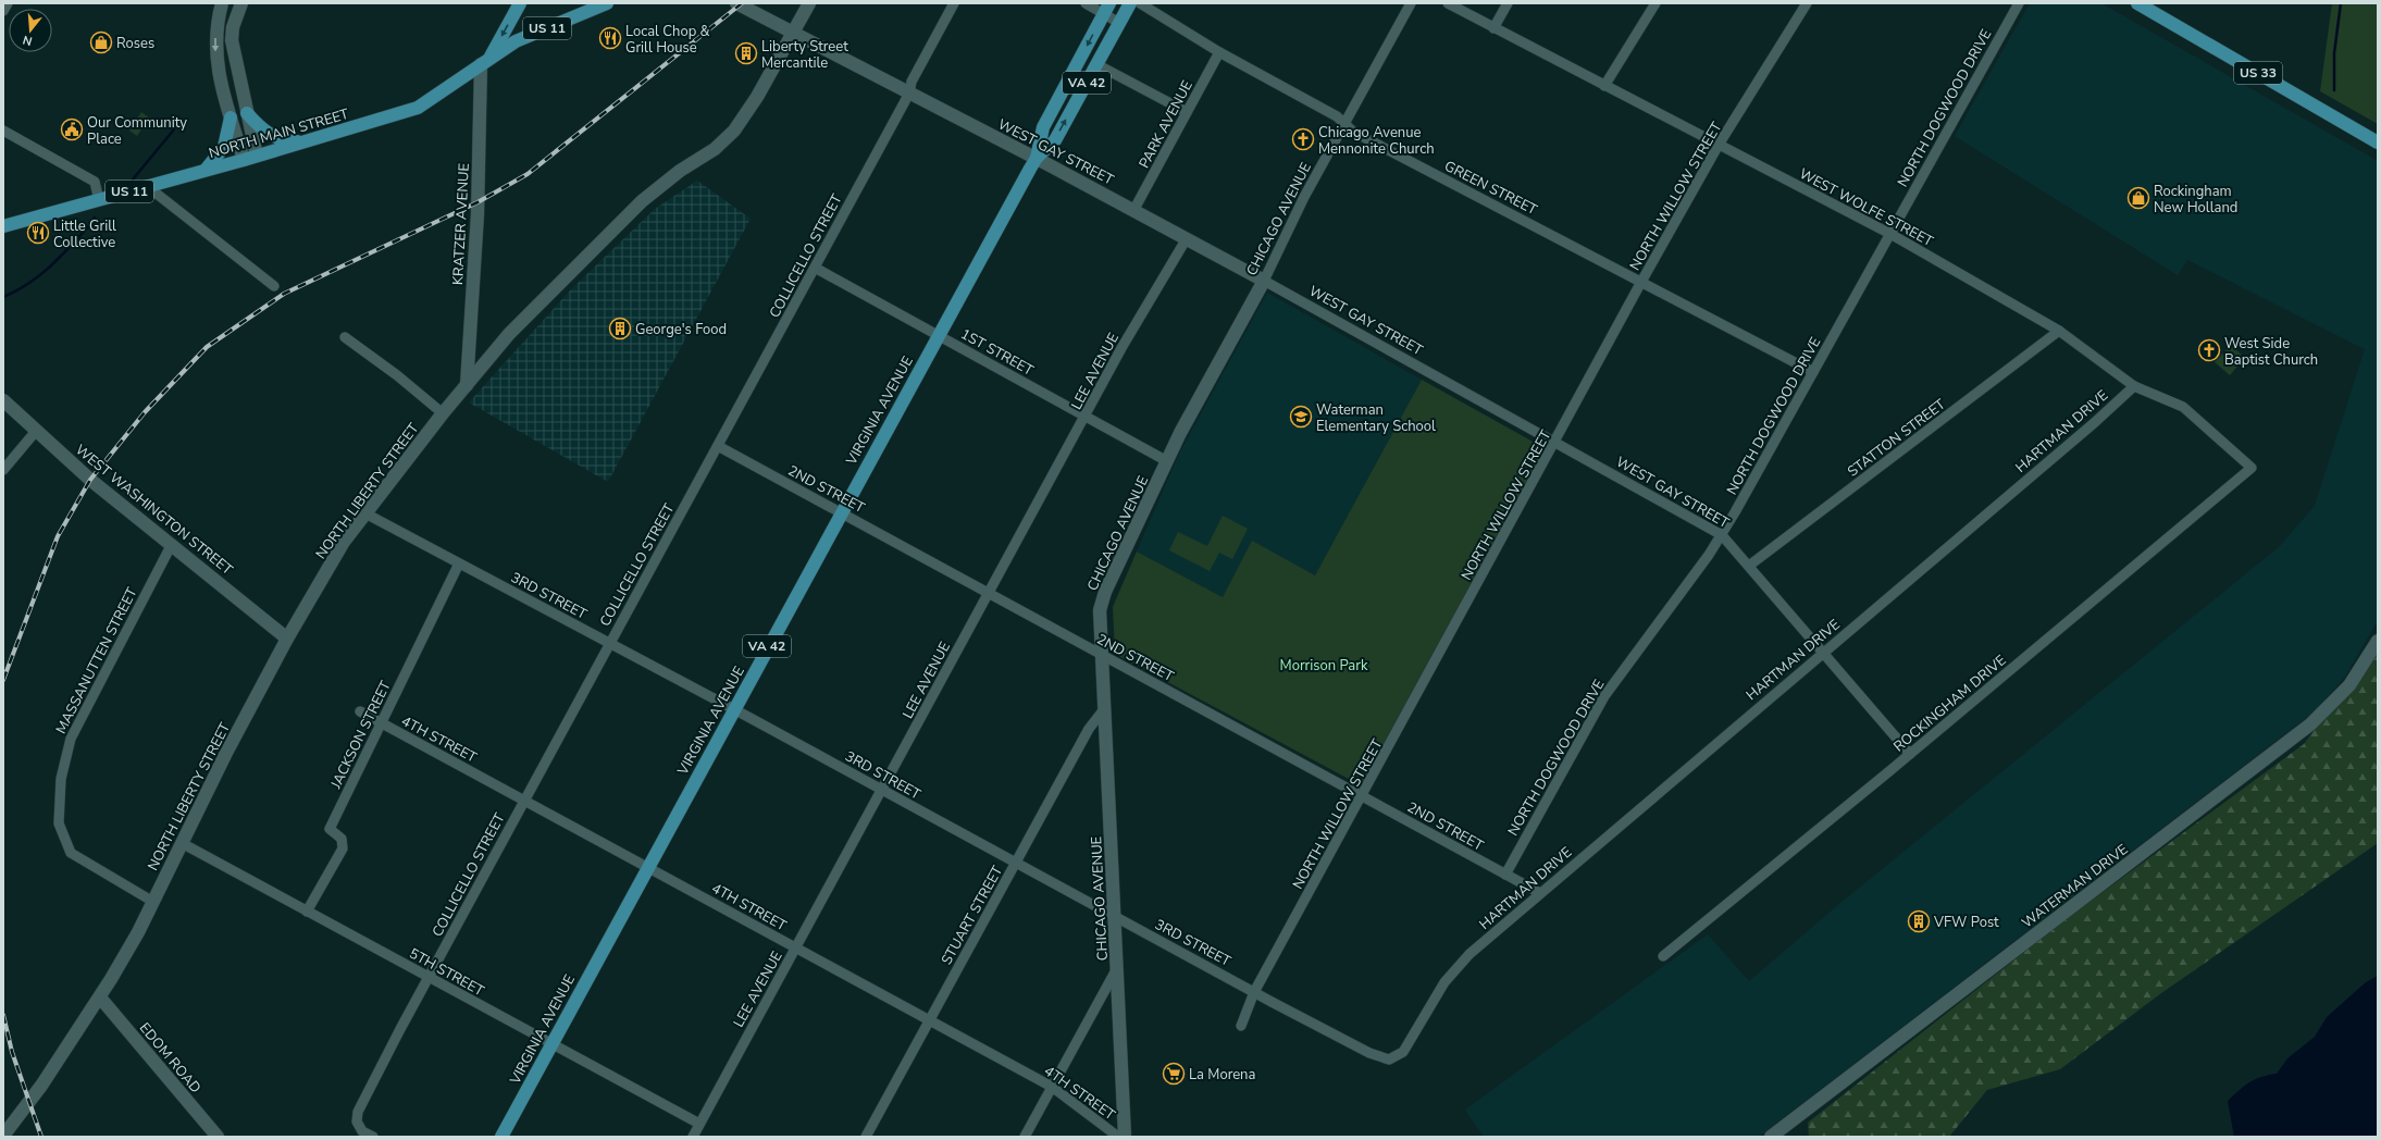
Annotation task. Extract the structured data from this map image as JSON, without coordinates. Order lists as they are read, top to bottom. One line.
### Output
{"streets":{"main road":["US 11","US 33","VA 42","NORTH MAIN STREET","VIRGINIA AVENUE"],"street":["NORTH DOGWOOD DRIVE","PARK AVENUE","WEST GAY STREET","GREEN STREET","NORTH WILLOW STREET","WEST WOLFE STREET","CHICAGO AVENUE","KRATZER AVENUE","COLLICELLO STREET","1ST STREET","LEE AVENUE","HARTMAN DRIVE","STATTON STREET","2ND STREET","NORTH LIBERTY STREET","WEST WASHINGTON STREET","3RD STREET","MASSANUTTEN STREET","ROCKINGHAM DRIVE","JACKSON STREET","4TH STREET","WATERMAN DRIVE","STUART STREET","5TH STREET","EDOM ROAD"]},"crossings":[["US 11","NORTH MAIN STREET"],["US 11","KRATZER AVENUE"],["VA 42","WEST GAY STREET"],["VA 42","VIRGINIA AVENUE"],["NORTH DOGWOOD DRIVE","WEST GAY STREET"],["NORTH DOGWOOD DRIVE","GREEN STREET"],["NORTH DOGWOOD DRIVE","WEST WOLFE STREET"],["NORTH DOGWOOD DRIVE","2ND STREET"],["PARK AVENUE","WEST GAY STREET"],["PARK AVENUE","GREEN STREET"],["NORTH MAIN STREET","KRATZER AVENUE"],["WEST GAY STREET","NORTH WILLOW STREET"],["WEST GAY STREET","CHICAGO AVENUE"],["WEST GAY STREET","COLLICELLO STREET"],["WEST GAY STREET","LEE AVENUE"],["WEST GAY STREET","VIRGINIA AVENUE"],["WEST GAY STREET","HARTMAN DRIVE"],["WEST GAY STREET","STATTON STREET"],["WEST GAY STREET","NORTH LIBERTY STREET"],["WEST GAY STREET","ROCKINGHAM DRIVE"],["GREEN STREET","NORTH WILLOW STREET"],["GREEN STREET","CHICAGO AVENUE"],["NORTH WILLOW STREET","WEST WOLFE STREET"],["NORTH WILLOW STREET","2ND STREET"],["NORTH WILLOW STREET","3RD STREET"],["WEST WOLFE STREET","HARTMAN DRIVE"],["WEST WOLFE STREET","STATTON STREET"],["WEST WOLFE STREET","ROCKINGHAM DRIVE"],["CHICAGO AVENUE","1ST STREET"],["CHICAGO AVENUE","2ND STREET"],["CHICAGO AVENUE","3RD STREET"],["CHICAGO AVENUE","STUART STREET"],["KRATZER AVENUE","NORTH LIBERTY STREET"],["COLLICELLO STREET","1ST STREET"],["COLLICELLO STREET","2ND STREET"],["COLLICELLO STREET","3RD STREET"],["COLLICELLO STREET","4TH STREET"],["COLLICELLO STREET","5TH STREET"],["1ST STREET","LEE AVENUE"],["1ST STREET","VIRGINIA AVENUE"],["LEE AVENUE","2ND STREET"],["LEE AVENUE","3RD STREET"],["LEE AVENUE","4TH STREET"],["LEE AVENUE","5TH STREET"],["VIRGINIA AVENUE","2ND STREET"],["VIRGINIA AVENUE","3RD STREET"],["VIRGINIA AVENUE","4TH STREET"],["VIRGINIA AVENUE","5TH STREET"],["HARTMAN DRIVE","2ND STREET"],["HARTMAN DRIVE","3RD STREET"],["NORTH LIBERTY STREET","WEST WASHINGTON STREET"],["NORTH LIBERTY STREET","3RD STREET"],["NORTH LIBERTY STREET","MASSANUTTEN STREET"],["NORTH LIBERTY STREET","5TH STREET"],["NORTH LIBERTY STREET","EDOM ROAD"],["WEST WASHINGTON STREET","MASSANUTTEN STREET"],["3RD STREET","JACKSON STREET"],["3RD STREET","STUART STREET"],["JACKSON STREET","4TH STREET"],["JACKSON STREET","5TH STREET"],["4TH STREET","STUART STREET"]],"parks":["Morrison Park"],"places":{"restaurant":["Local Chop & Grill House","Little Grill Collective"],"shop":["Roses","Rockingham New Holland"],"building":["Liberty Street Mercantile","George's Food","VFW Post"],"public building":["Our Community Place"],"church":["Chicago Avenue Mennonite Church","West Side Baptist Church"],"school or university":["Waterman Elementary School"],"supermarket":["La Morena"]},"north":"bottom"}
